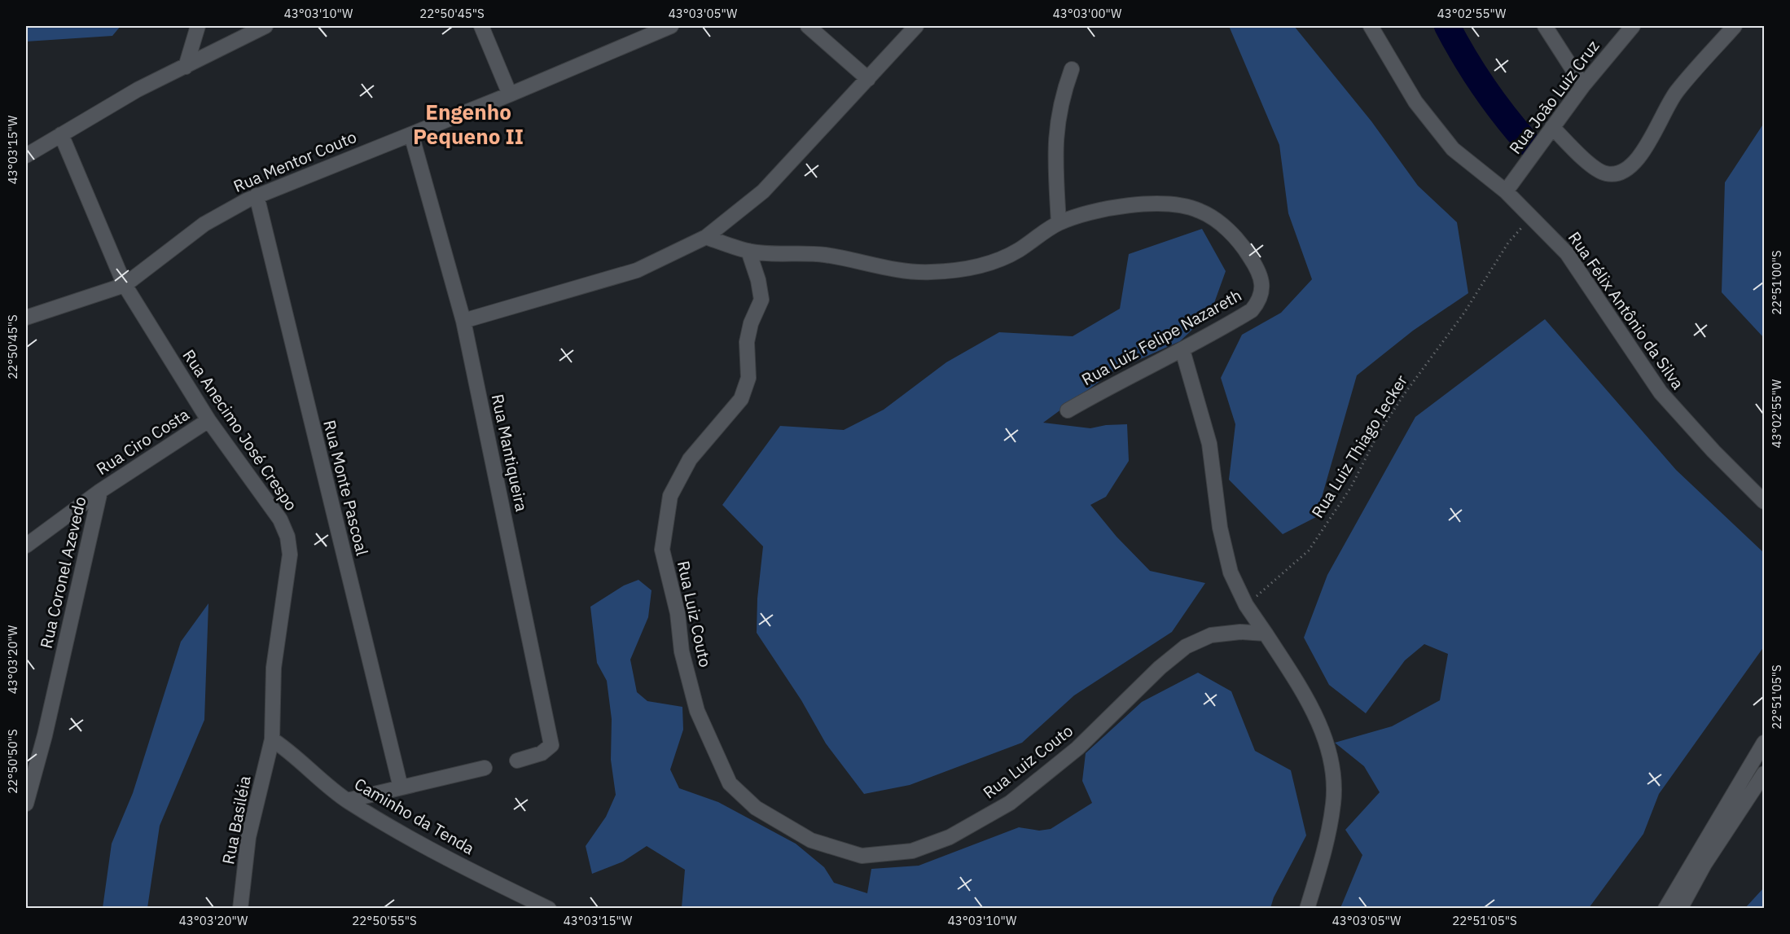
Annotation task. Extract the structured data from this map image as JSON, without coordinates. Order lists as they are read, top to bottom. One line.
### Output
{"streets":{"street":["Rua João Luiz Cruz","Rua Mentor Couto","Rua Félix Antônio da Silva","Rua Luiz Felipe Nazareth","Rua Anecimo José Crespo","Rua Ciro Costa","Rua Mantiqueira","Rua Monte Pascoal","Rua Coronel Azevedo","Rua Luiz Couto","Caminho da Tenda","Rua Basiléia"],"path":["Rua Luiz Thiago Iecker"]},"crossings":[["Rua João Luiz Cruz","Rua Félix Antônio da Silva"],["Rua Mentor Couto","Rua Anecimo José Crespo"],["Rua Mentor Couto","Rua Mantiqueira"],["Rua Mentor Couto","Rua Monte Pascoal"],["Rua Félix Antônio da Silva","Rua Luiz Thiago Iecker"],["Rua Luiz Felipe Nazareth","Rua Luiz Couto"],["Rua Anecimo José Crespo","Rua Ciro Costa"],["Rua Anecimo José Crespo","Caminho da Tenda"],["Rua Anecimo José Crespo","Rua Basiléia"],["Rua Ciro Costa","Rua Coronel Azevedo"],["Caminho da Tenda","Rua Basiléia"]],"districts":["Engenho Pequeno II"],"coordinates":["43°03'10\"W","22°50'45\"S","43°03'05\"W","43°03'00\"W","43°02'55\"W","43°03'15\"W","22°51'00\"S","43°03'20\"W","22°51'05\"S","22°50'50\"S","22°50'55\"S"]}
